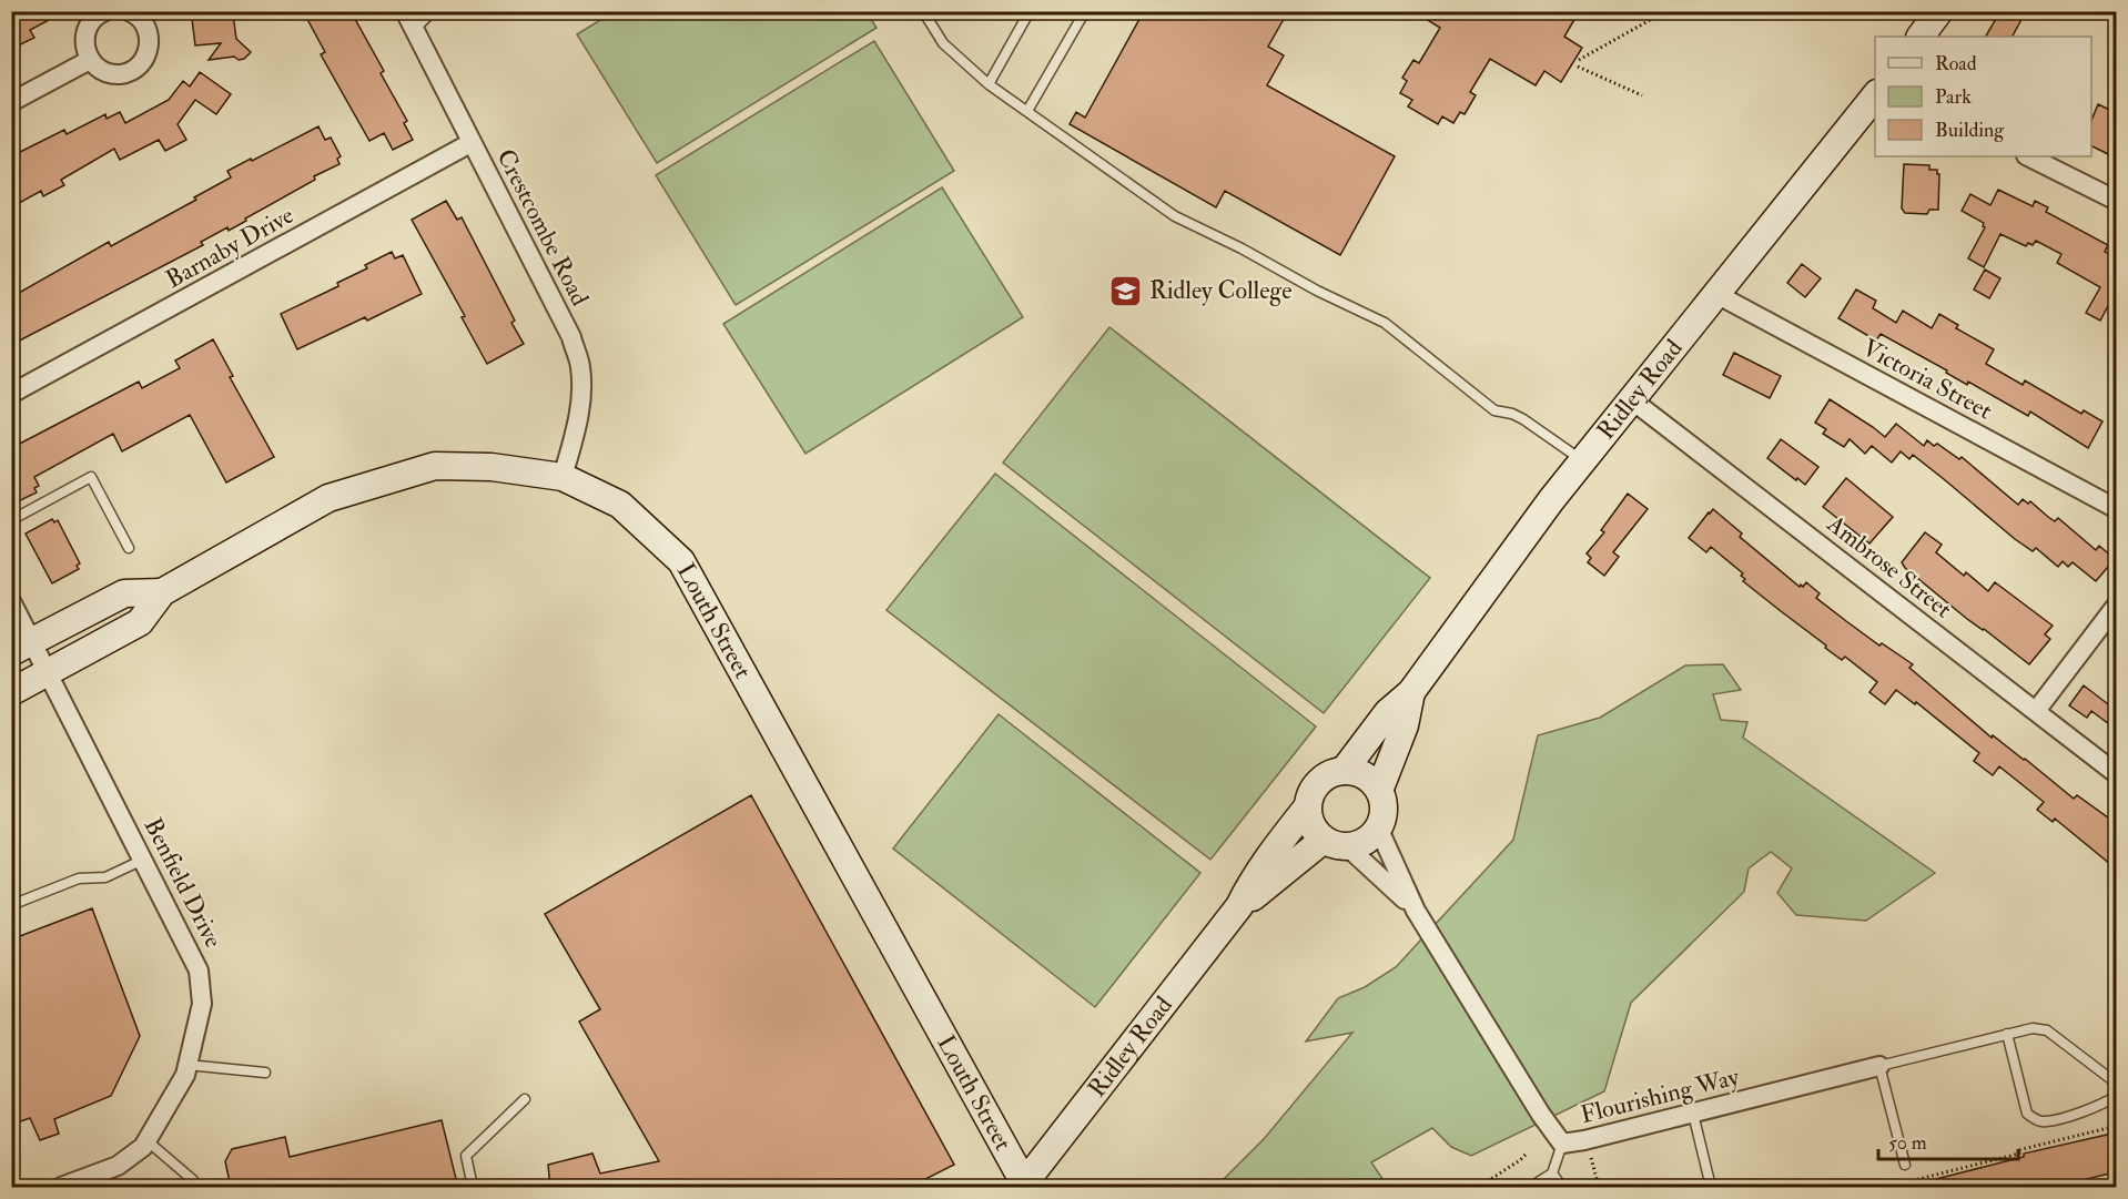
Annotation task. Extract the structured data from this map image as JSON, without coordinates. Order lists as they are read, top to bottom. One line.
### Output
{"streets":{"street":["Crestcombe Road","Barnaby Drive","Victoria Street","Ridley Road","Ambrose Street","Louth Street","Benfield Drive","Flourishing Way"]},"crossings":[["Crestcombe Road","Barnaby Drive"],["Crestcombe Road","Louth Street"],["Victoria Street","Ridley Road"],["Ridley Road","Ambrose Street"],["Ridley Road","Louth Street"],["Ridley Road","Flourishing Way"],["Louth Street","Benfield Drive"]],"places":{"school or university":["Ridley College"]},"legend":["Road","Park","Building"],"scale_bar":"50 m"}
